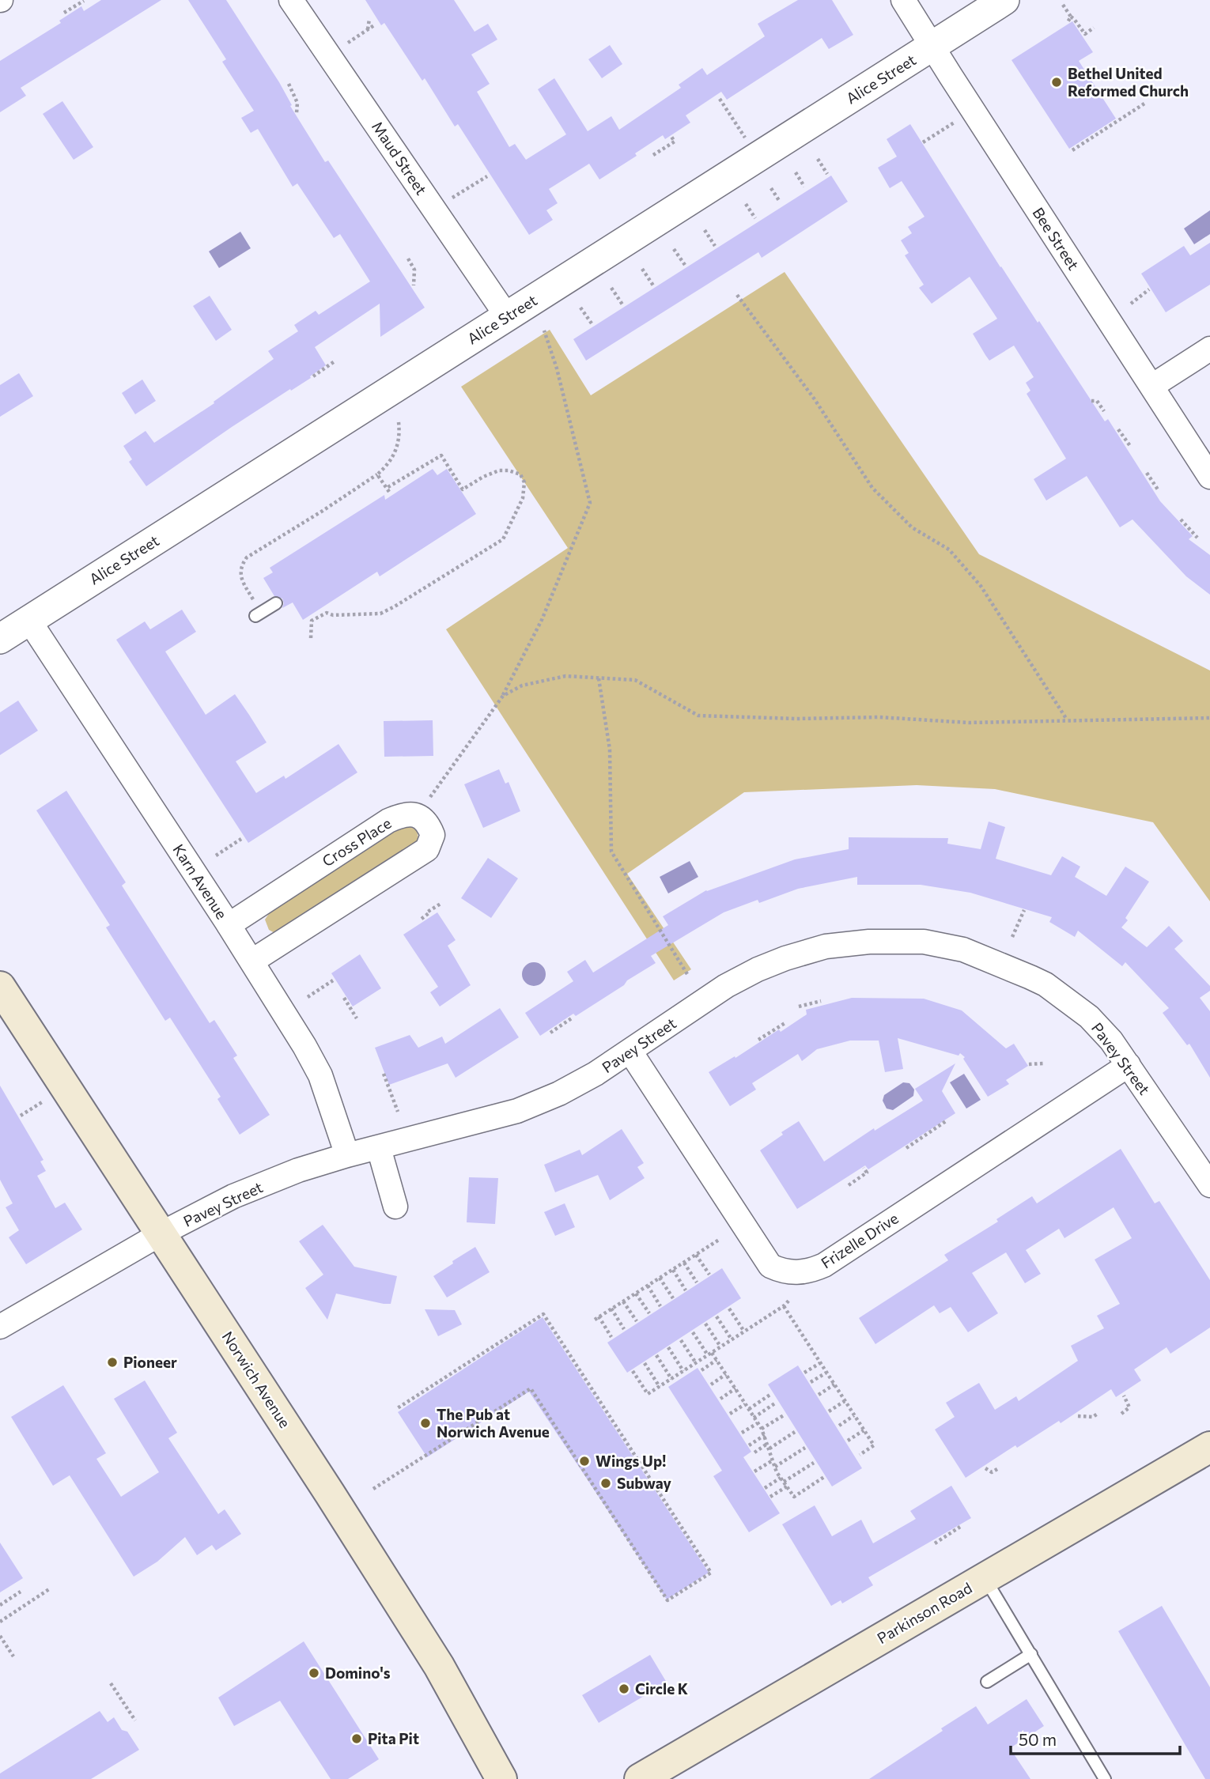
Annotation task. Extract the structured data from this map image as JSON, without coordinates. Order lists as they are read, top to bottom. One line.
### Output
{"streets":{"main road":["Norwich Avenue","Parkinson Road"],"street":["Alice Street","Maud Street","Bee Street","Cross Place","Karn Avenue","Pavey Street","Frizelle Drive"]},"crossings":[["Alice Street","Maud Street"],["Alice Street","Bee Street"],["Alice Street","Karn Avenue"],["Cross Place","Karn Avenue"],["Karn Avenue","Pavey Street"],["Pavey Street","Frizelle Drive"],["Pavey Street","Norwich Avenue"]],"places":["Bethel United Reformed Church","Pioneer","The Pub at Norwich Avenue","Wings Up!","Subway","Domino's","Circle K","Pita Pit"],"scale_bar":"50 m"}
